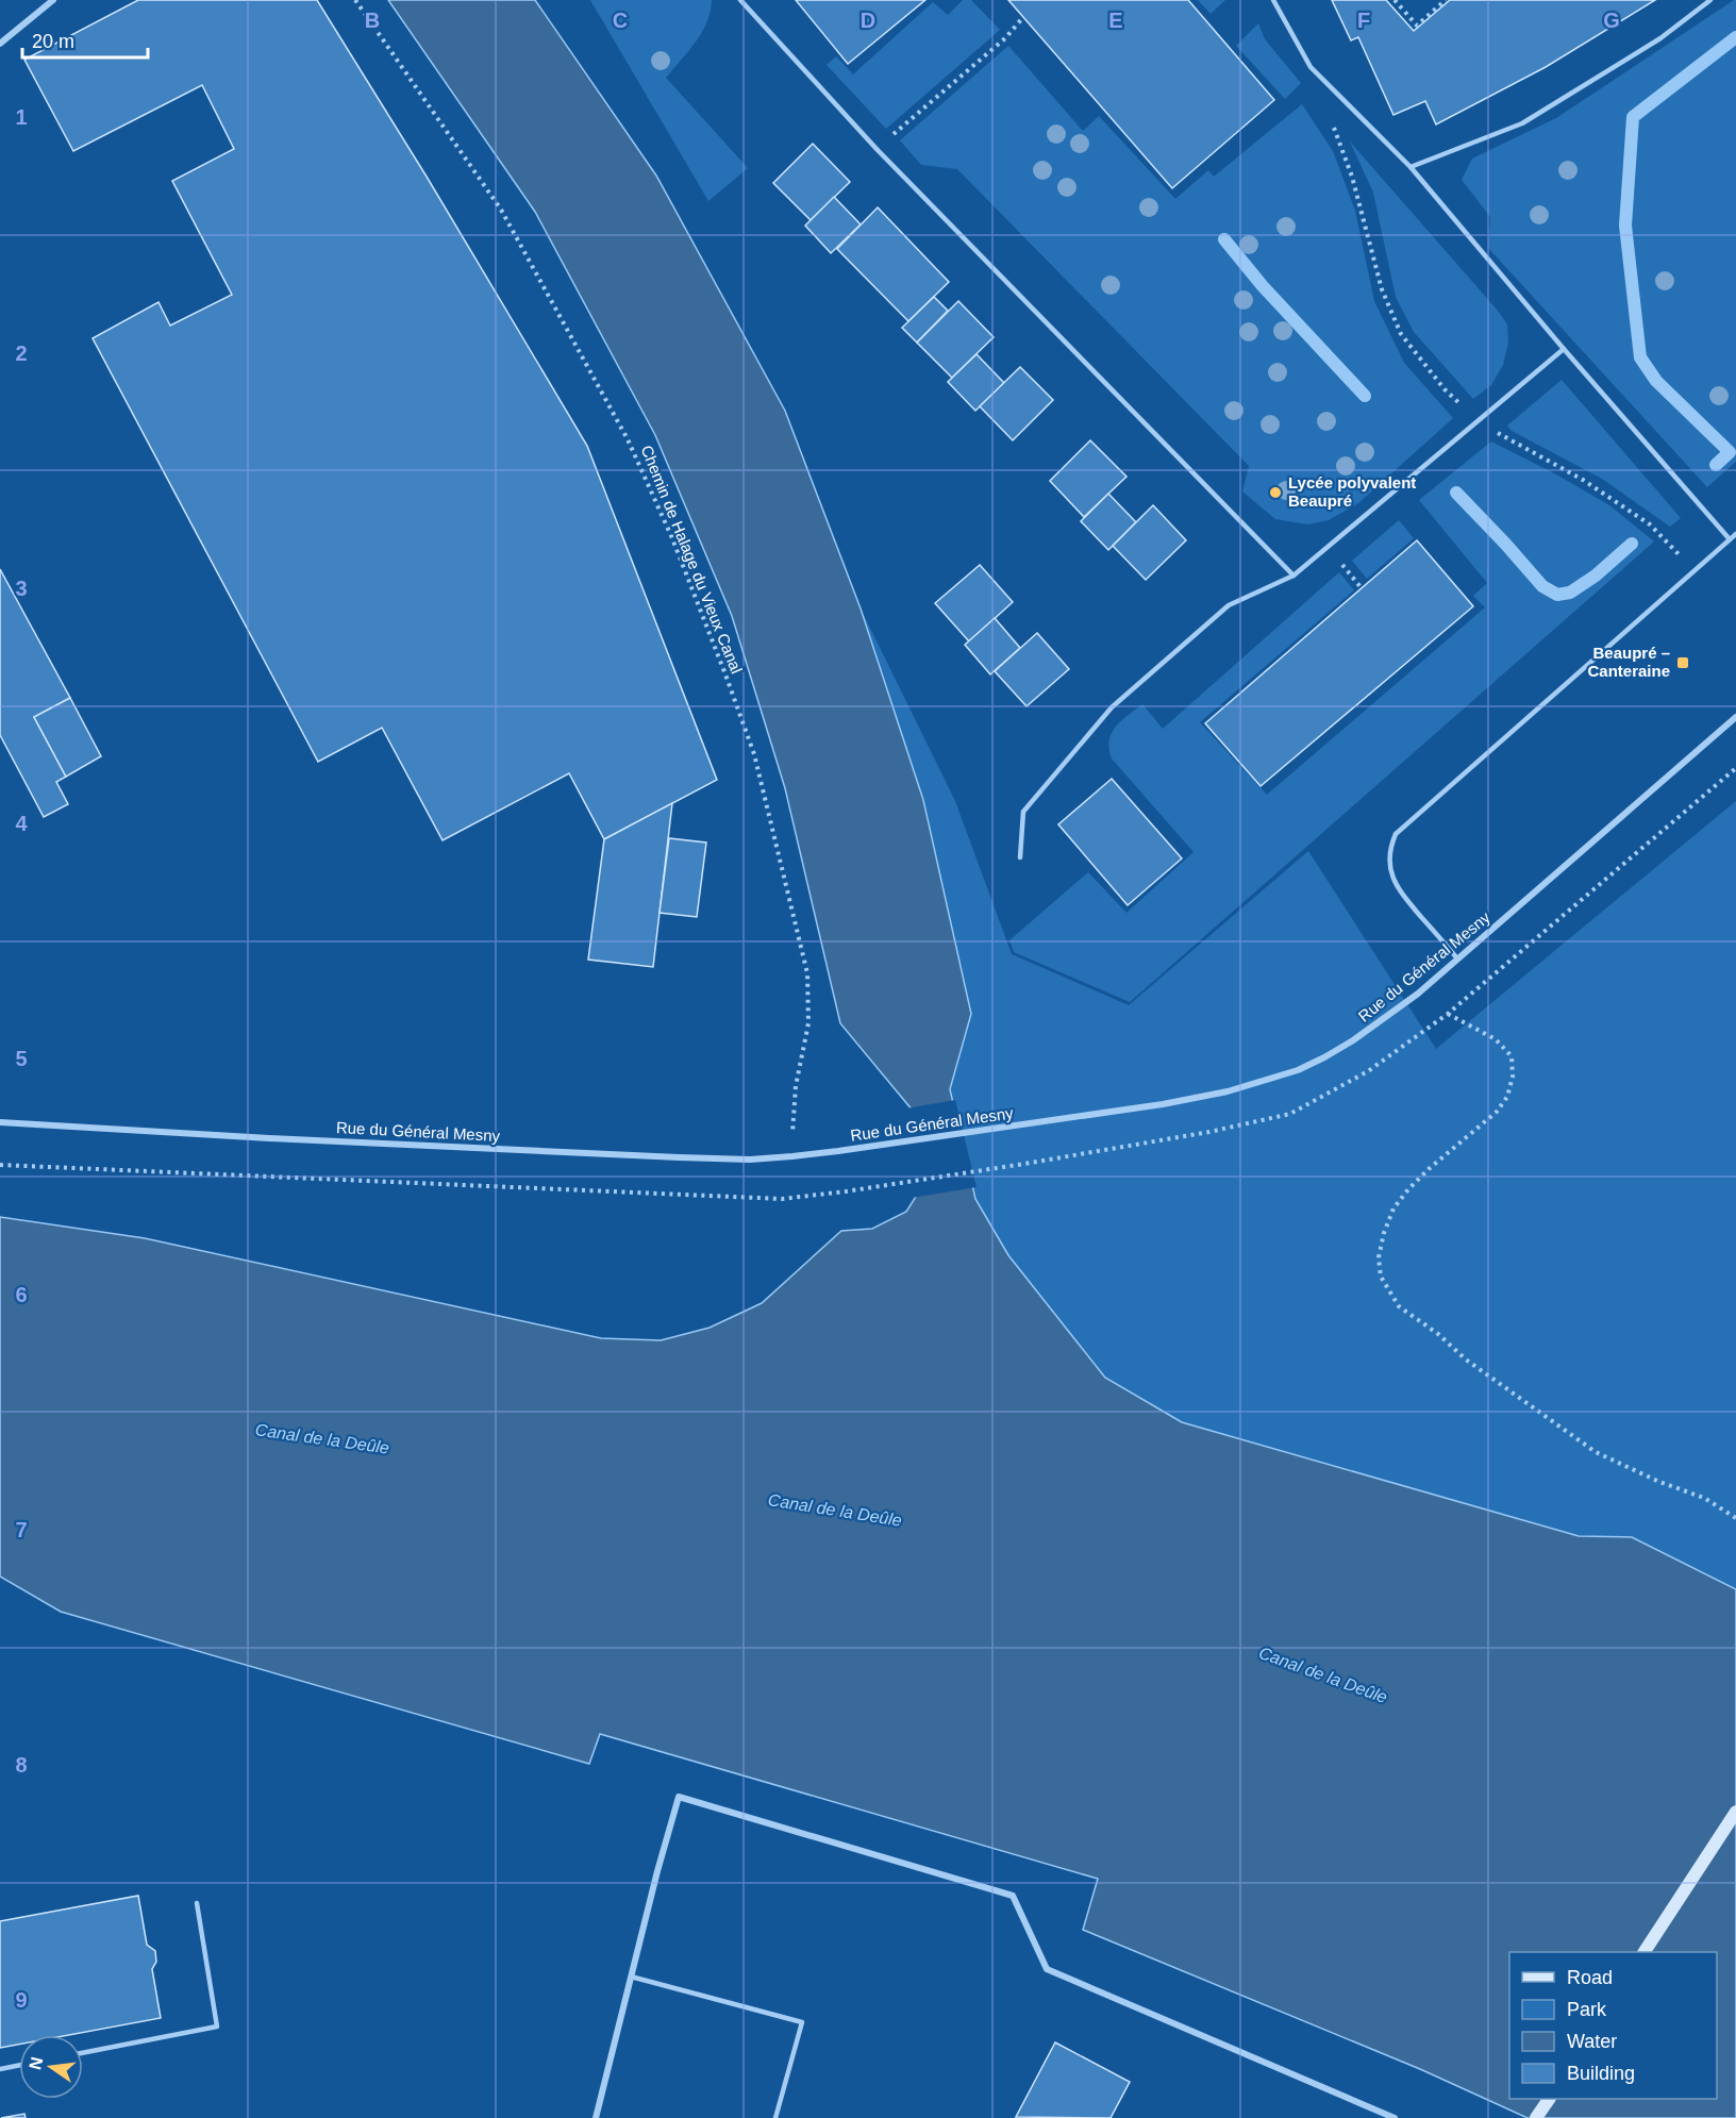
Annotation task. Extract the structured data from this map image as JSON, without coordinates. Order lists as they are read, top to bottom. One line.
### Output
{"streets":{"street":["Rue du Général Mesny"],"path":["Chemin de Halage du Vieux Canal"]},"crossings":[["Chemin de Halage du Vieux Canal","Rue du Général Mesny"]],"water":["Canal de la Deûle"],"places":{"other":["Lycée polyvalent Beaupré"],"transit":["Beaupré – Canteraine"]},"legend":["Road","Park","Water","Building"],"scale_bar":"20 m","north":"left","grid":{"columns":["B","C","D","E","F","G"],"rows":["1","2","3","4","5","6","7","8","9"]}}
